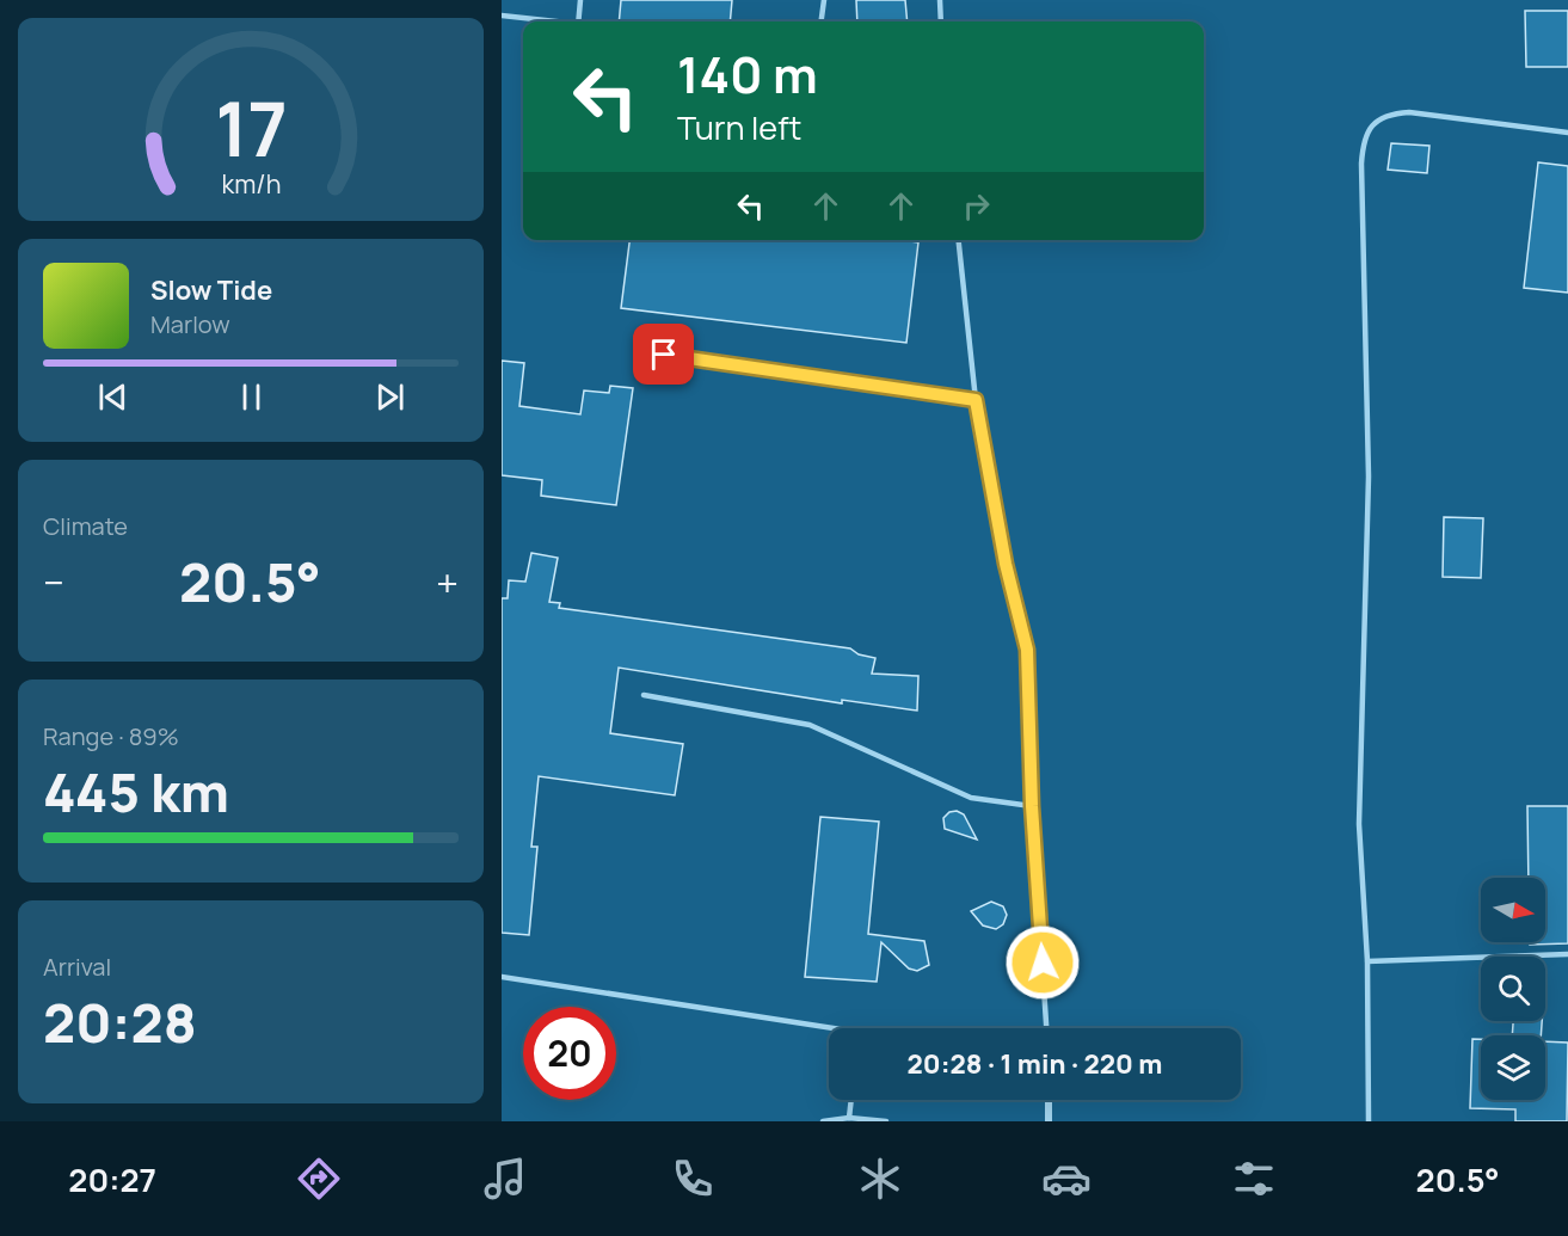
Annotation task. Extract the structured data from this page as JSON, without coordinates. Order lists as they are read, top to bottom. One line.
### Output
{"north":"right","page":{"turn":["140 m","Turn left"],"song":["Slow Tide","Marlow"],"tile":["Climate",["Range · 89%","445 km"],["Arrival","20:28"]],"heat":["−","20.5°","+"],"limit":"20","trip":"20:28 · 1 min · 220 m","tabs":["20:27","20.5°"],"gauge":["17","km/h"]}}
